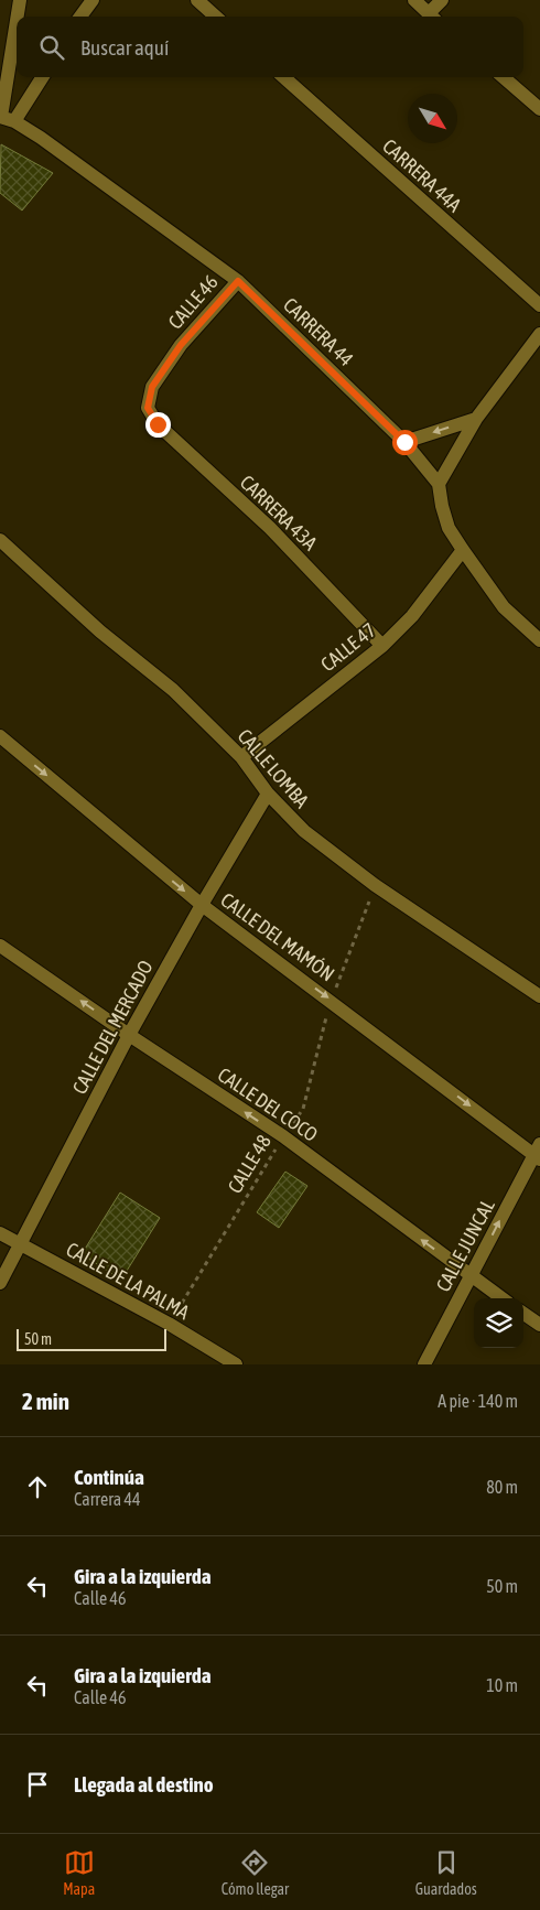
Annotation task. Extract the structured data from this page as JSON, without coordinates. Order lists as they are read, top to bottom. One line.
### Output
{"streets":{"street":["CARRERA 44A","CALLE 46","CARRERA 44","CARRERA 43A","CALLE 47","CALLE LOMBA","CALLE DEL MAMÓN","CALLE DEL MERCADO","CALLE DEL COCO","CALLE JUNCAL","CALLE DE LA PALMA"],"path":["CALLE 48"]},"crossings":[["CALLE 46","CARRERA 44"],["CALLE 46","CARRERA 43A"],["CARRERA 44","CALLE 47"],["CARRERA 43A","CALLE 47"],["CALLE 47","CALLE LOMBA"],["CALLE LOMBA","CALLE DEL MERCADO"],["CALLE LOMBA","CALLE 48"],["CALLE DEL MAMÓN","CALLE DEL MERCADO"],["CALLE DEL MAMÓN","CALLE 48"],["CALLE DEL MAMÓN","CALLE JUNCAL"],["CALLE DEL MERCADO","CALLE DEL COCO"],["CALLE DEL MERCADO","CALLE DE LA PALMA"],["CALLE DEL COCO","CALLE 48"],["CALLE DEL COCO","CALLE JUNCAL"],["CALLE 48","CALLE DE LA PALMA"]],"one_way":["CALLE DEL MAMÓN","CALLE DEL COCO","CALLE JUNCAL"],"scale_bar":"50 m","north":"bottom right","page":{"search":"Buscar aquí","scale":"50 m","heading":["2 min","A pie · 140 m"],"list":[["Continúa","Carrera 44","80 m"],["Gira a la izquierda","Calle 46","50 m"],["Gira a la izquierda","Calle 46","10 m"],"Llegada al destino"],"nav":["Mapa","Cómo llegar","Guardados"]}}
